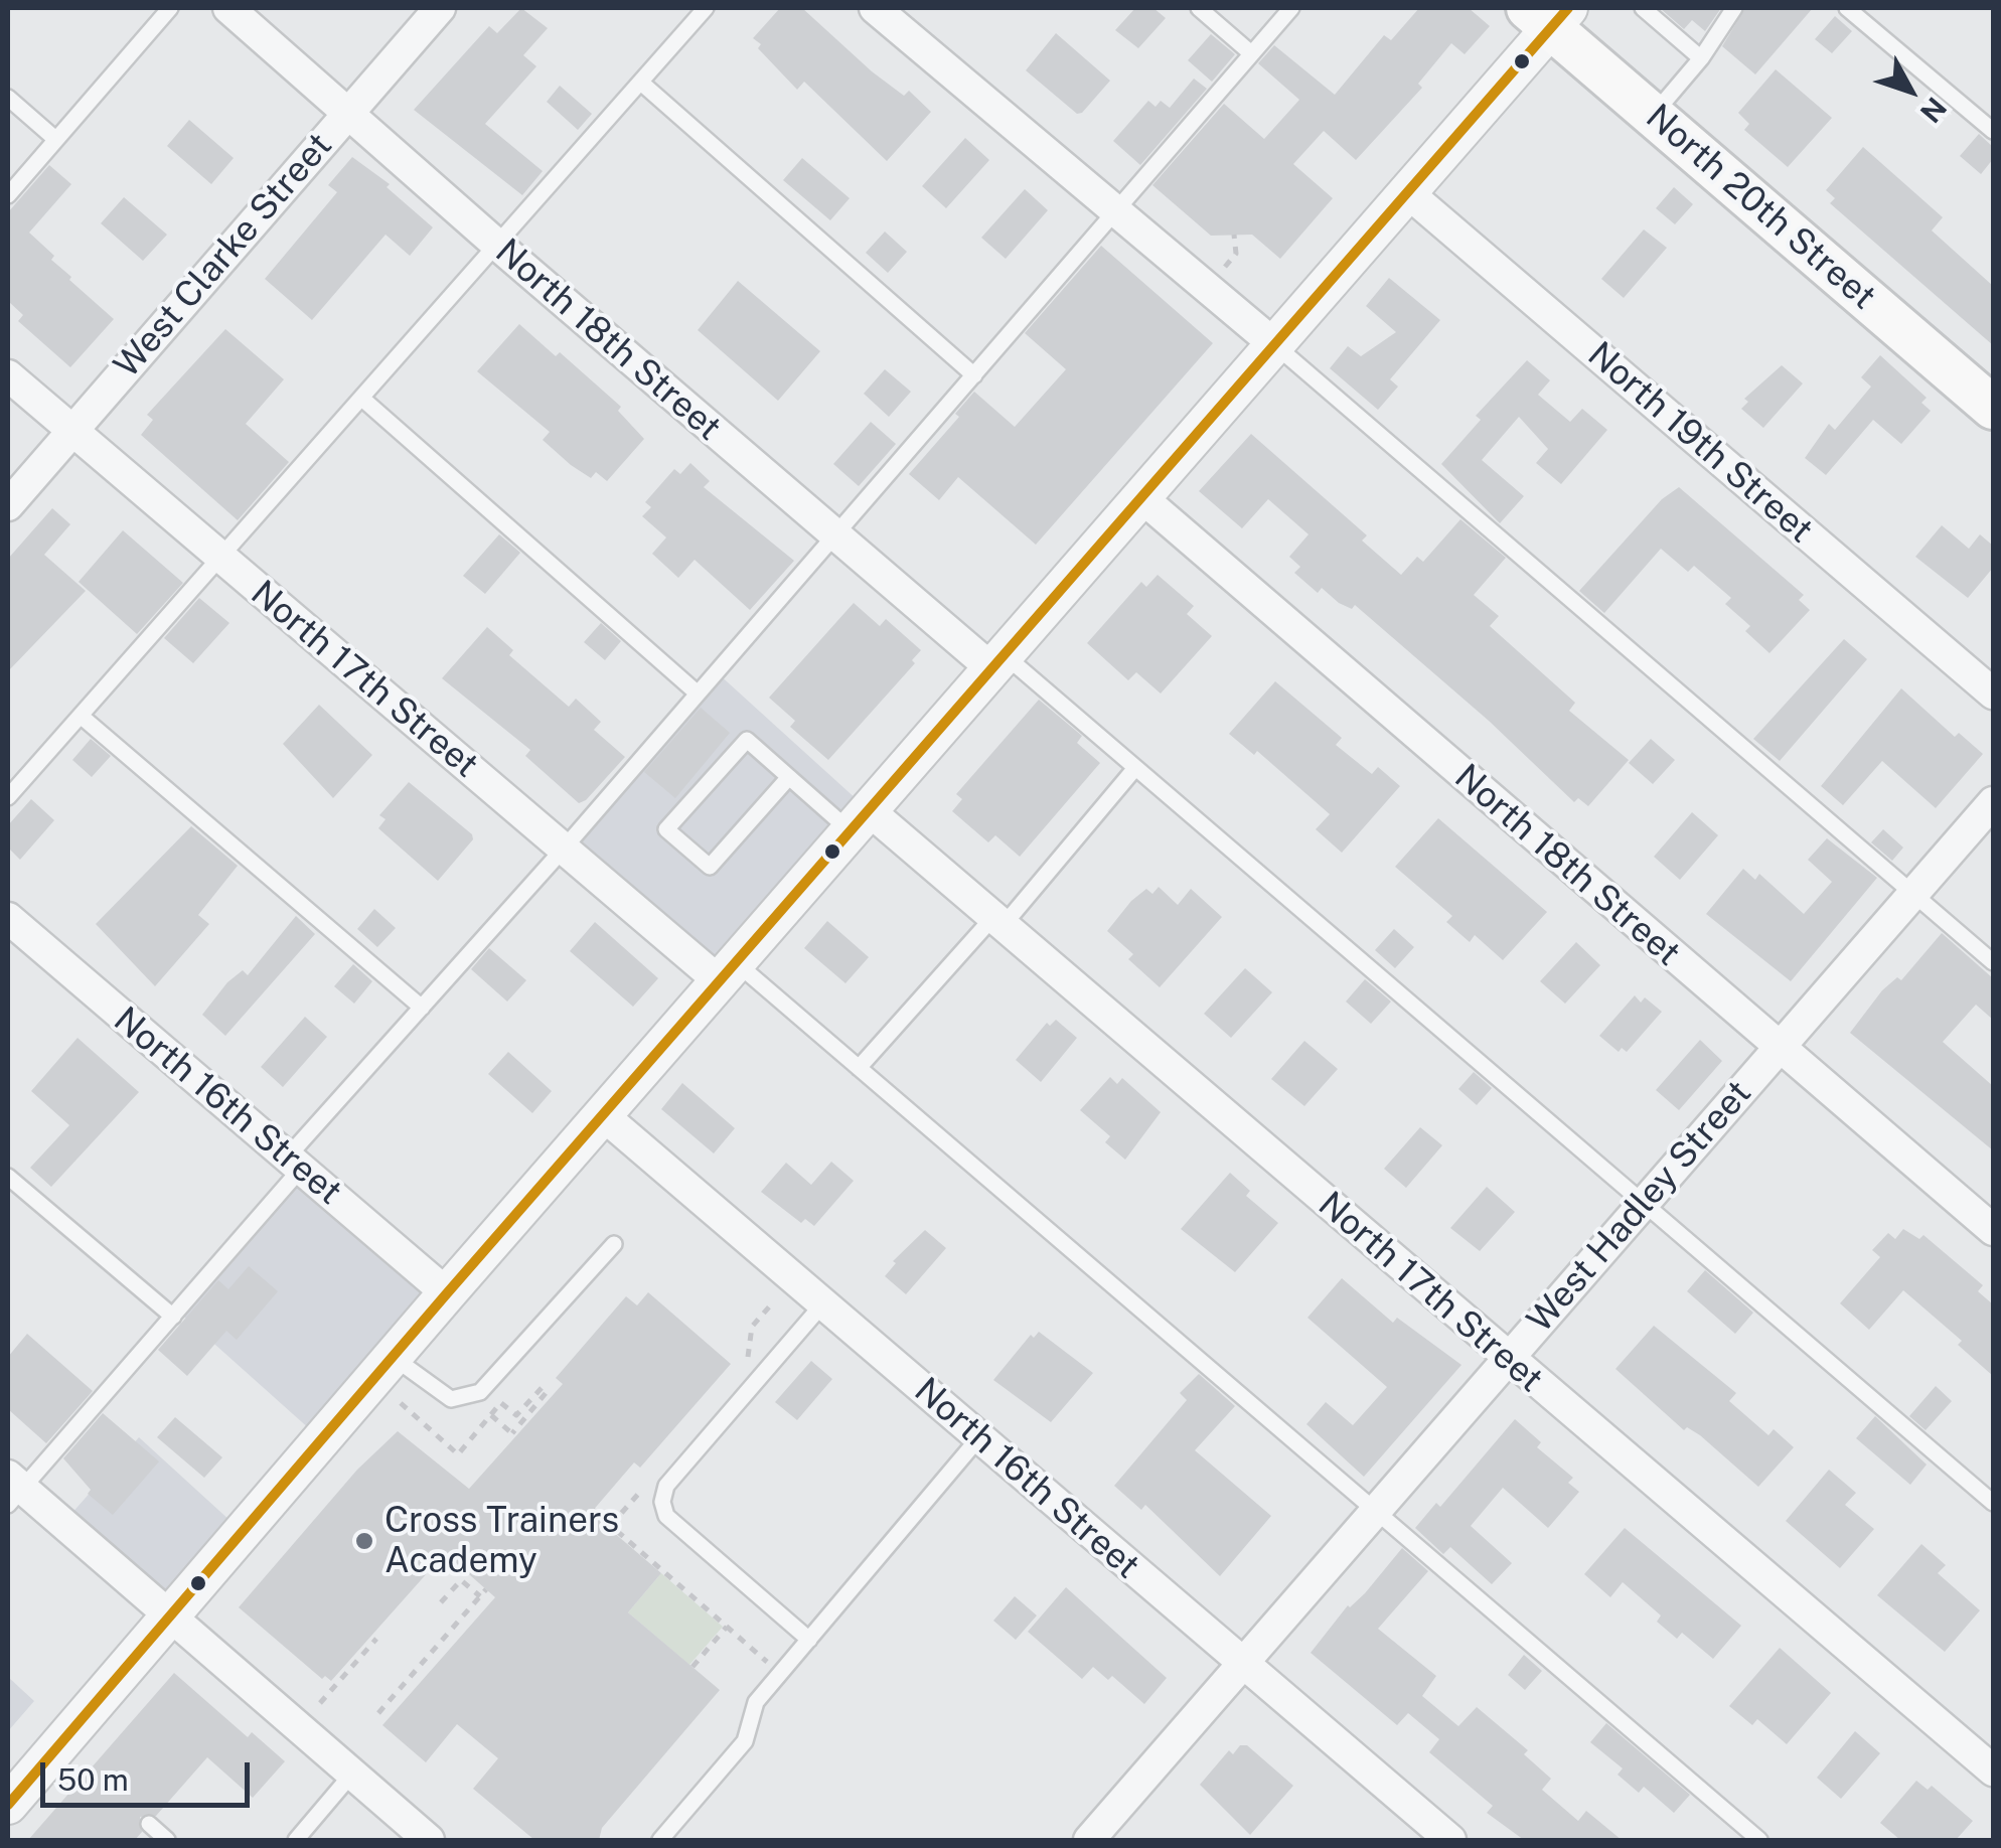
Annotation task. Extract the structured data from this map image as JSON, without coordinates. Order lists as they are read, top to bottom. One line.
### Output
{"streets":{"main road":["North 20th Street"],"street":["West Clarke Street","North 18th Street","North 19th Street","North 17th Street","North 16th Street","West Hadley Street"]},"crossings":[["West Clarke Street","North 18th Street"],["West Clarke Street","North 17th Street"],["North 18th Street","West Hadley Street"],["North 17th Street","West Hadley Street"],["North 16th Street","West Hadley Street"]],"places":["Cross Trainers Academy"],"scale_bar":"50 m","north":"bottom right"}
